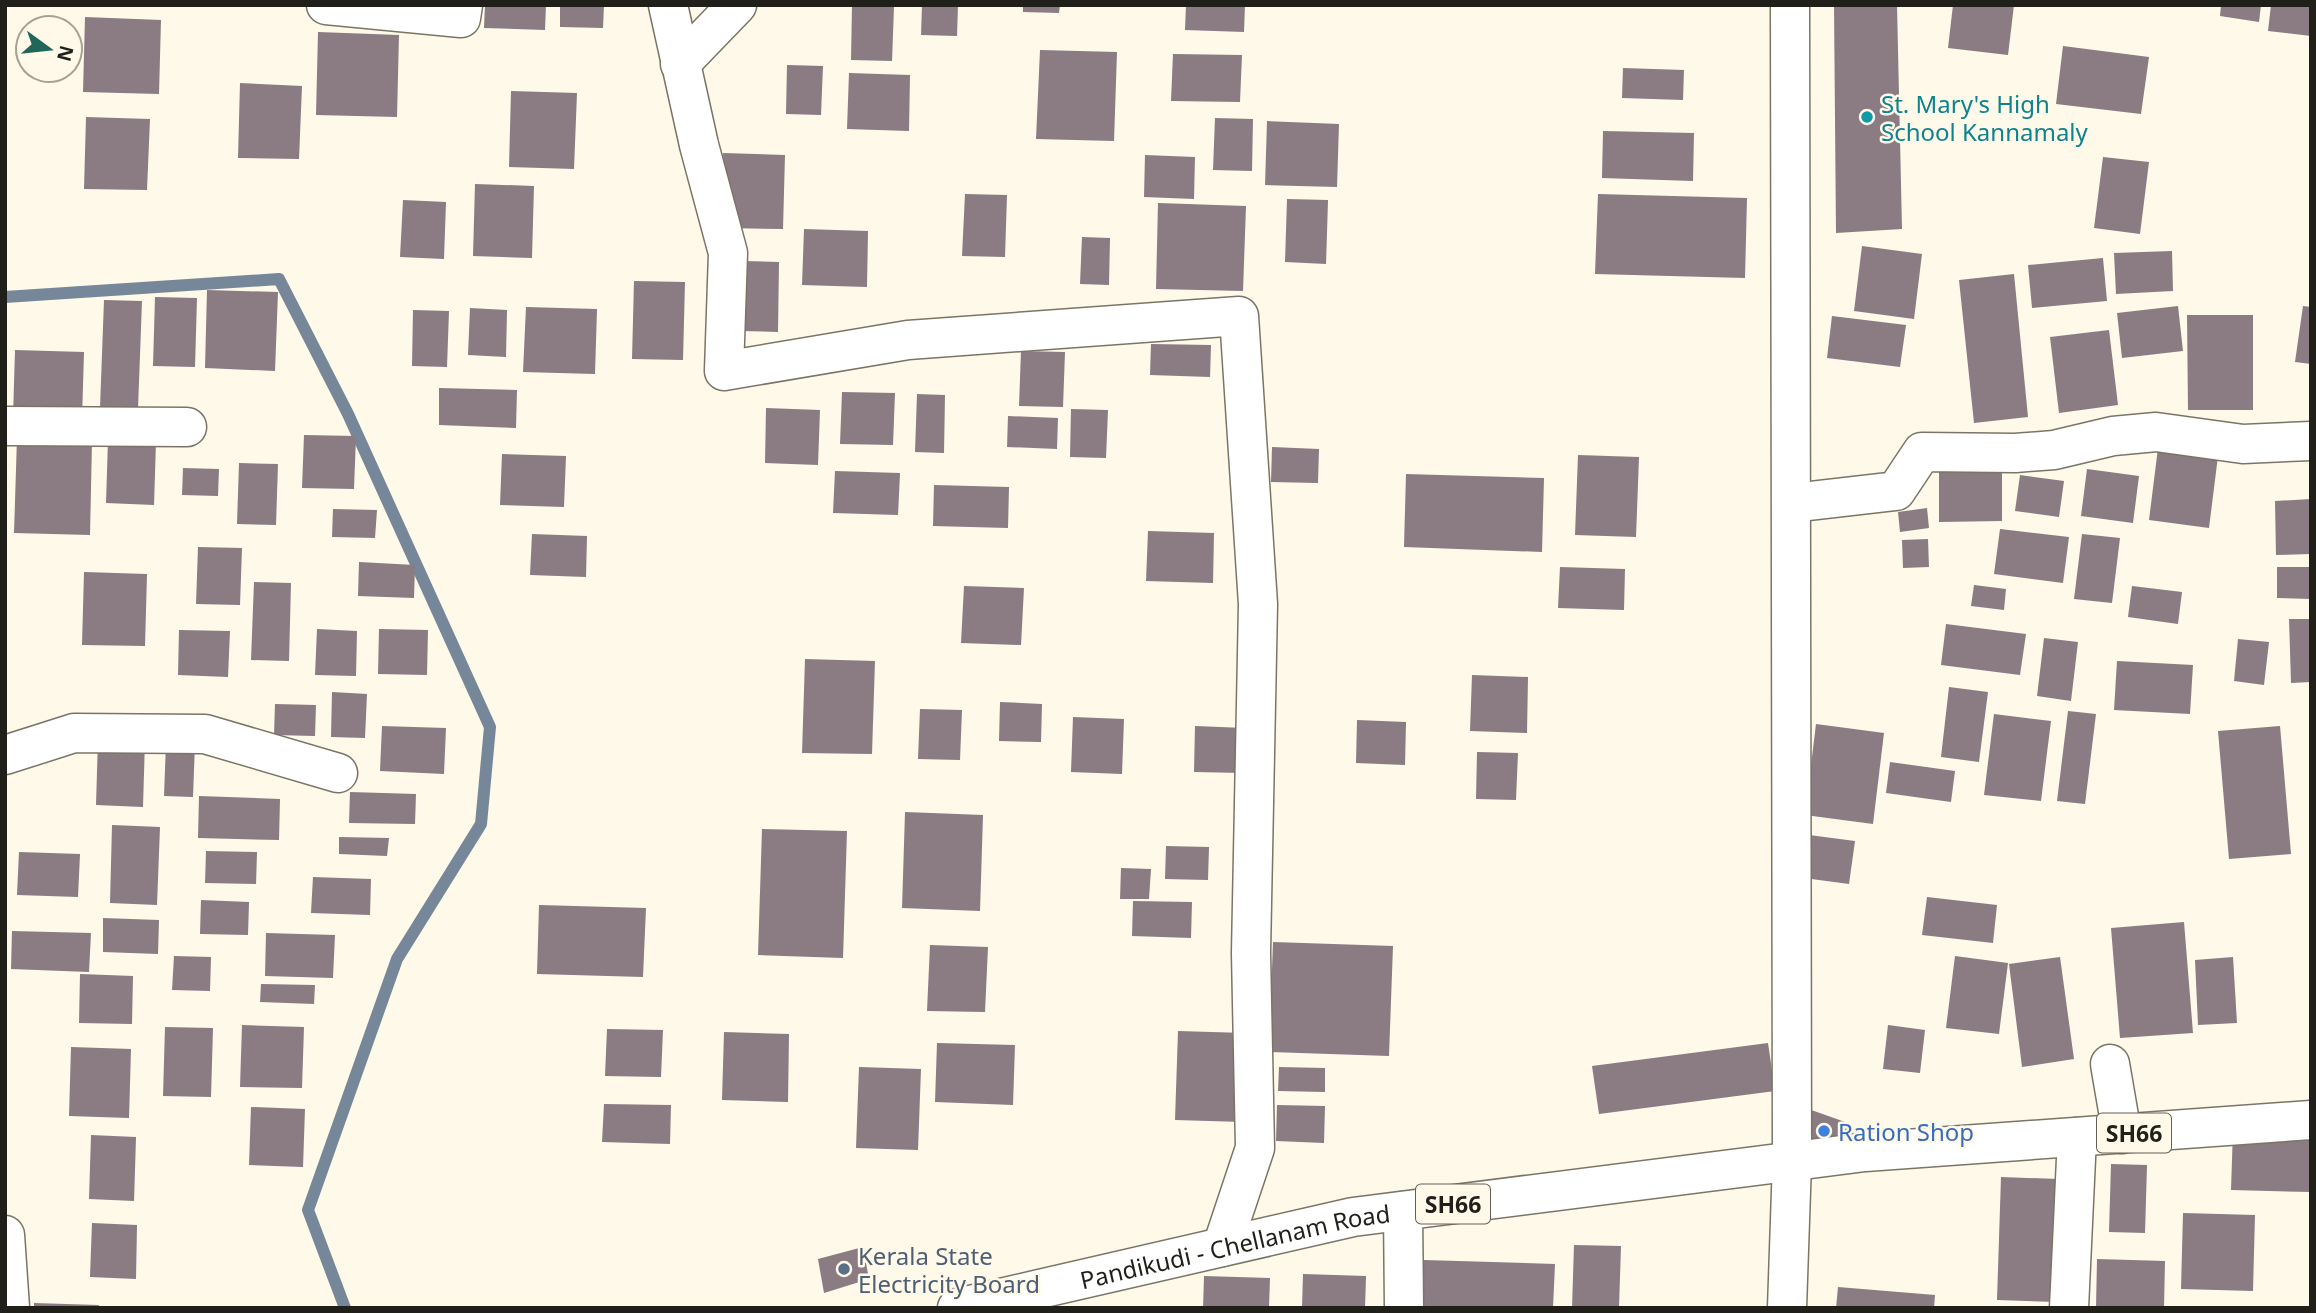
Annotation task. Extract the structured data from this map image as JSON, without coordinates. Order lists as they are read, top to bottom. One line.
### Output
{"streets":{"street":["SH66","Pandikudi - Chellanam Road"]},"places":["St. Mary's High School Kannamaly","Ration Shop","Kerala State Electricity Board"],"north":"right"}
